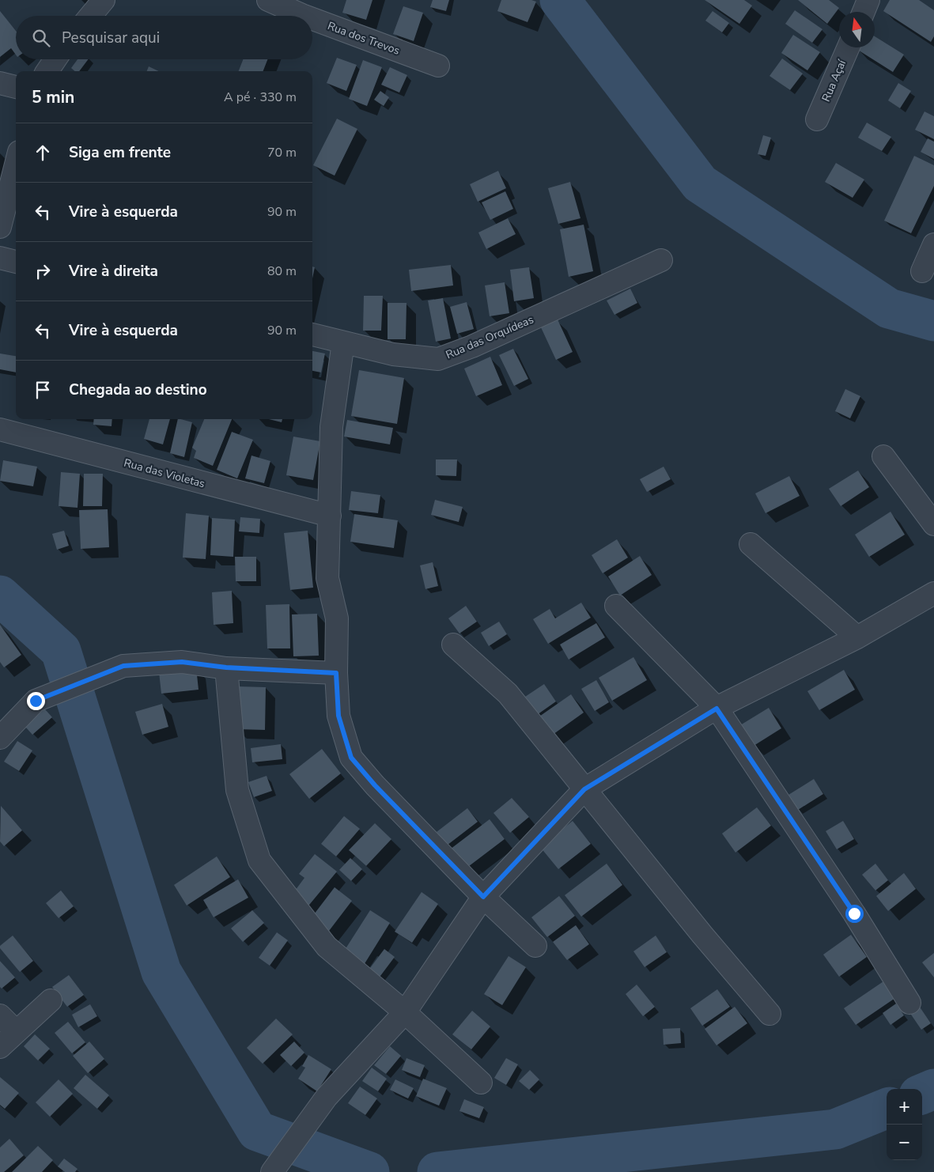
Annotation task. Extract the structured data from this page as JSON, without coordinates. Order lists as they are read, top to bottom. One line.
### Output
{"streets":{"street":["Rua dos Trevos","Rua Açaí","Rua das Orquídeas","Rua das Violetas"]},"north":"top","page":{"search":"Pesquisar aqui","heading":["5 min","A pé · 330 m"],"list":[["Siga em frente","70 m"],["Vire à esquerda","90 m"],["Vire à direita","80 m"],["Vire à esquerda","90 m"],"Chegada ao destino"],"map_buttons":["+","−"]}}
